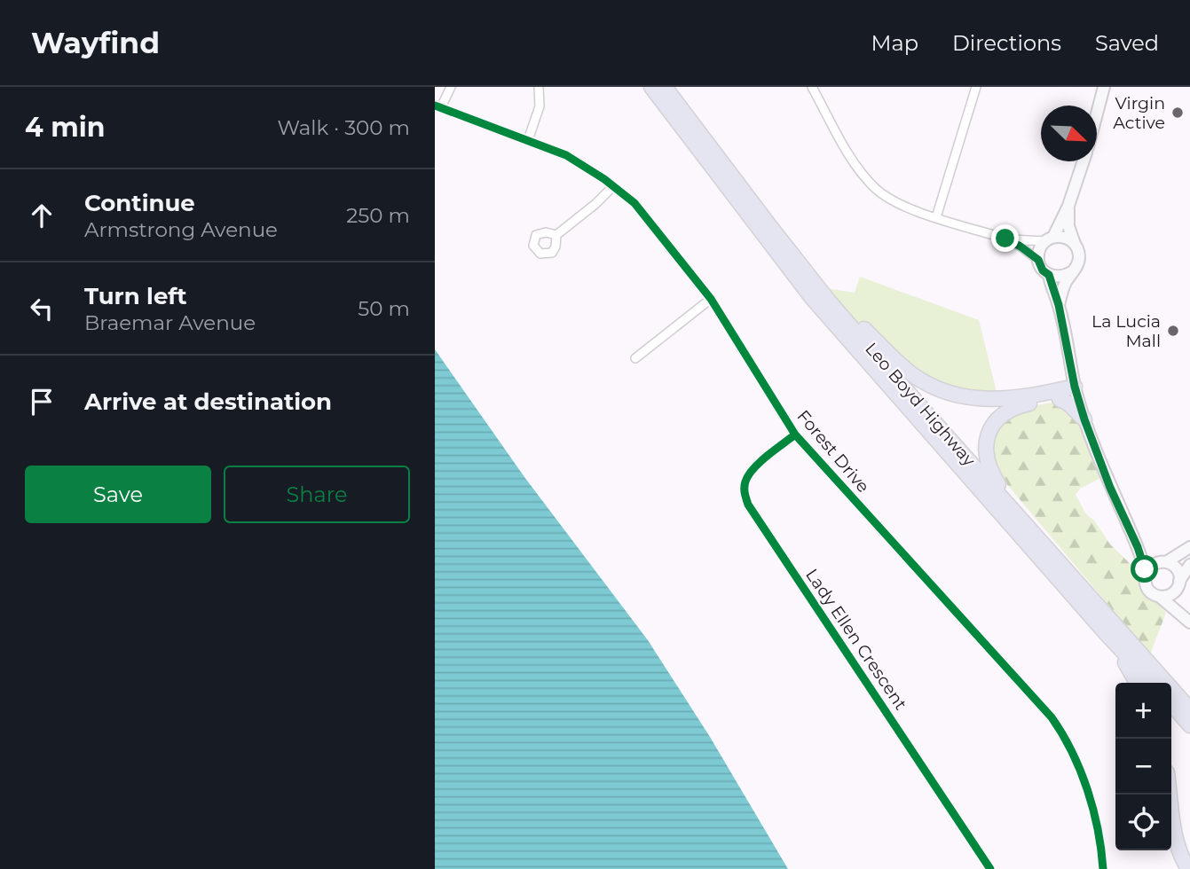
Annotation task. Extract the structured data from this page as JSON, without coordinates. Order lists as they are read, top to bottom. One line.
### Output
{"streets":{"highway":["Leo Boyd Highway"],"street":["Forest Drive","Lady Ellen Crescent"]},"crossings":[["Forest Drive","Lady Ellen Crescent"]],"places":["Virgin Active","La Lucia Mall"],"north":"bottom right","page":{"header":"Wayfind","nav":["Map","Directions","Saved"],"heading":["4 min","Walk · 300 m"],"list":[["Continue","Armstrong Avenue","250 m"],["Turn left","Braemar Avenue","50 m"],"Arrive at destination"],"buttons":["Save","Share"],"map_buttons":["+","−"]}}
